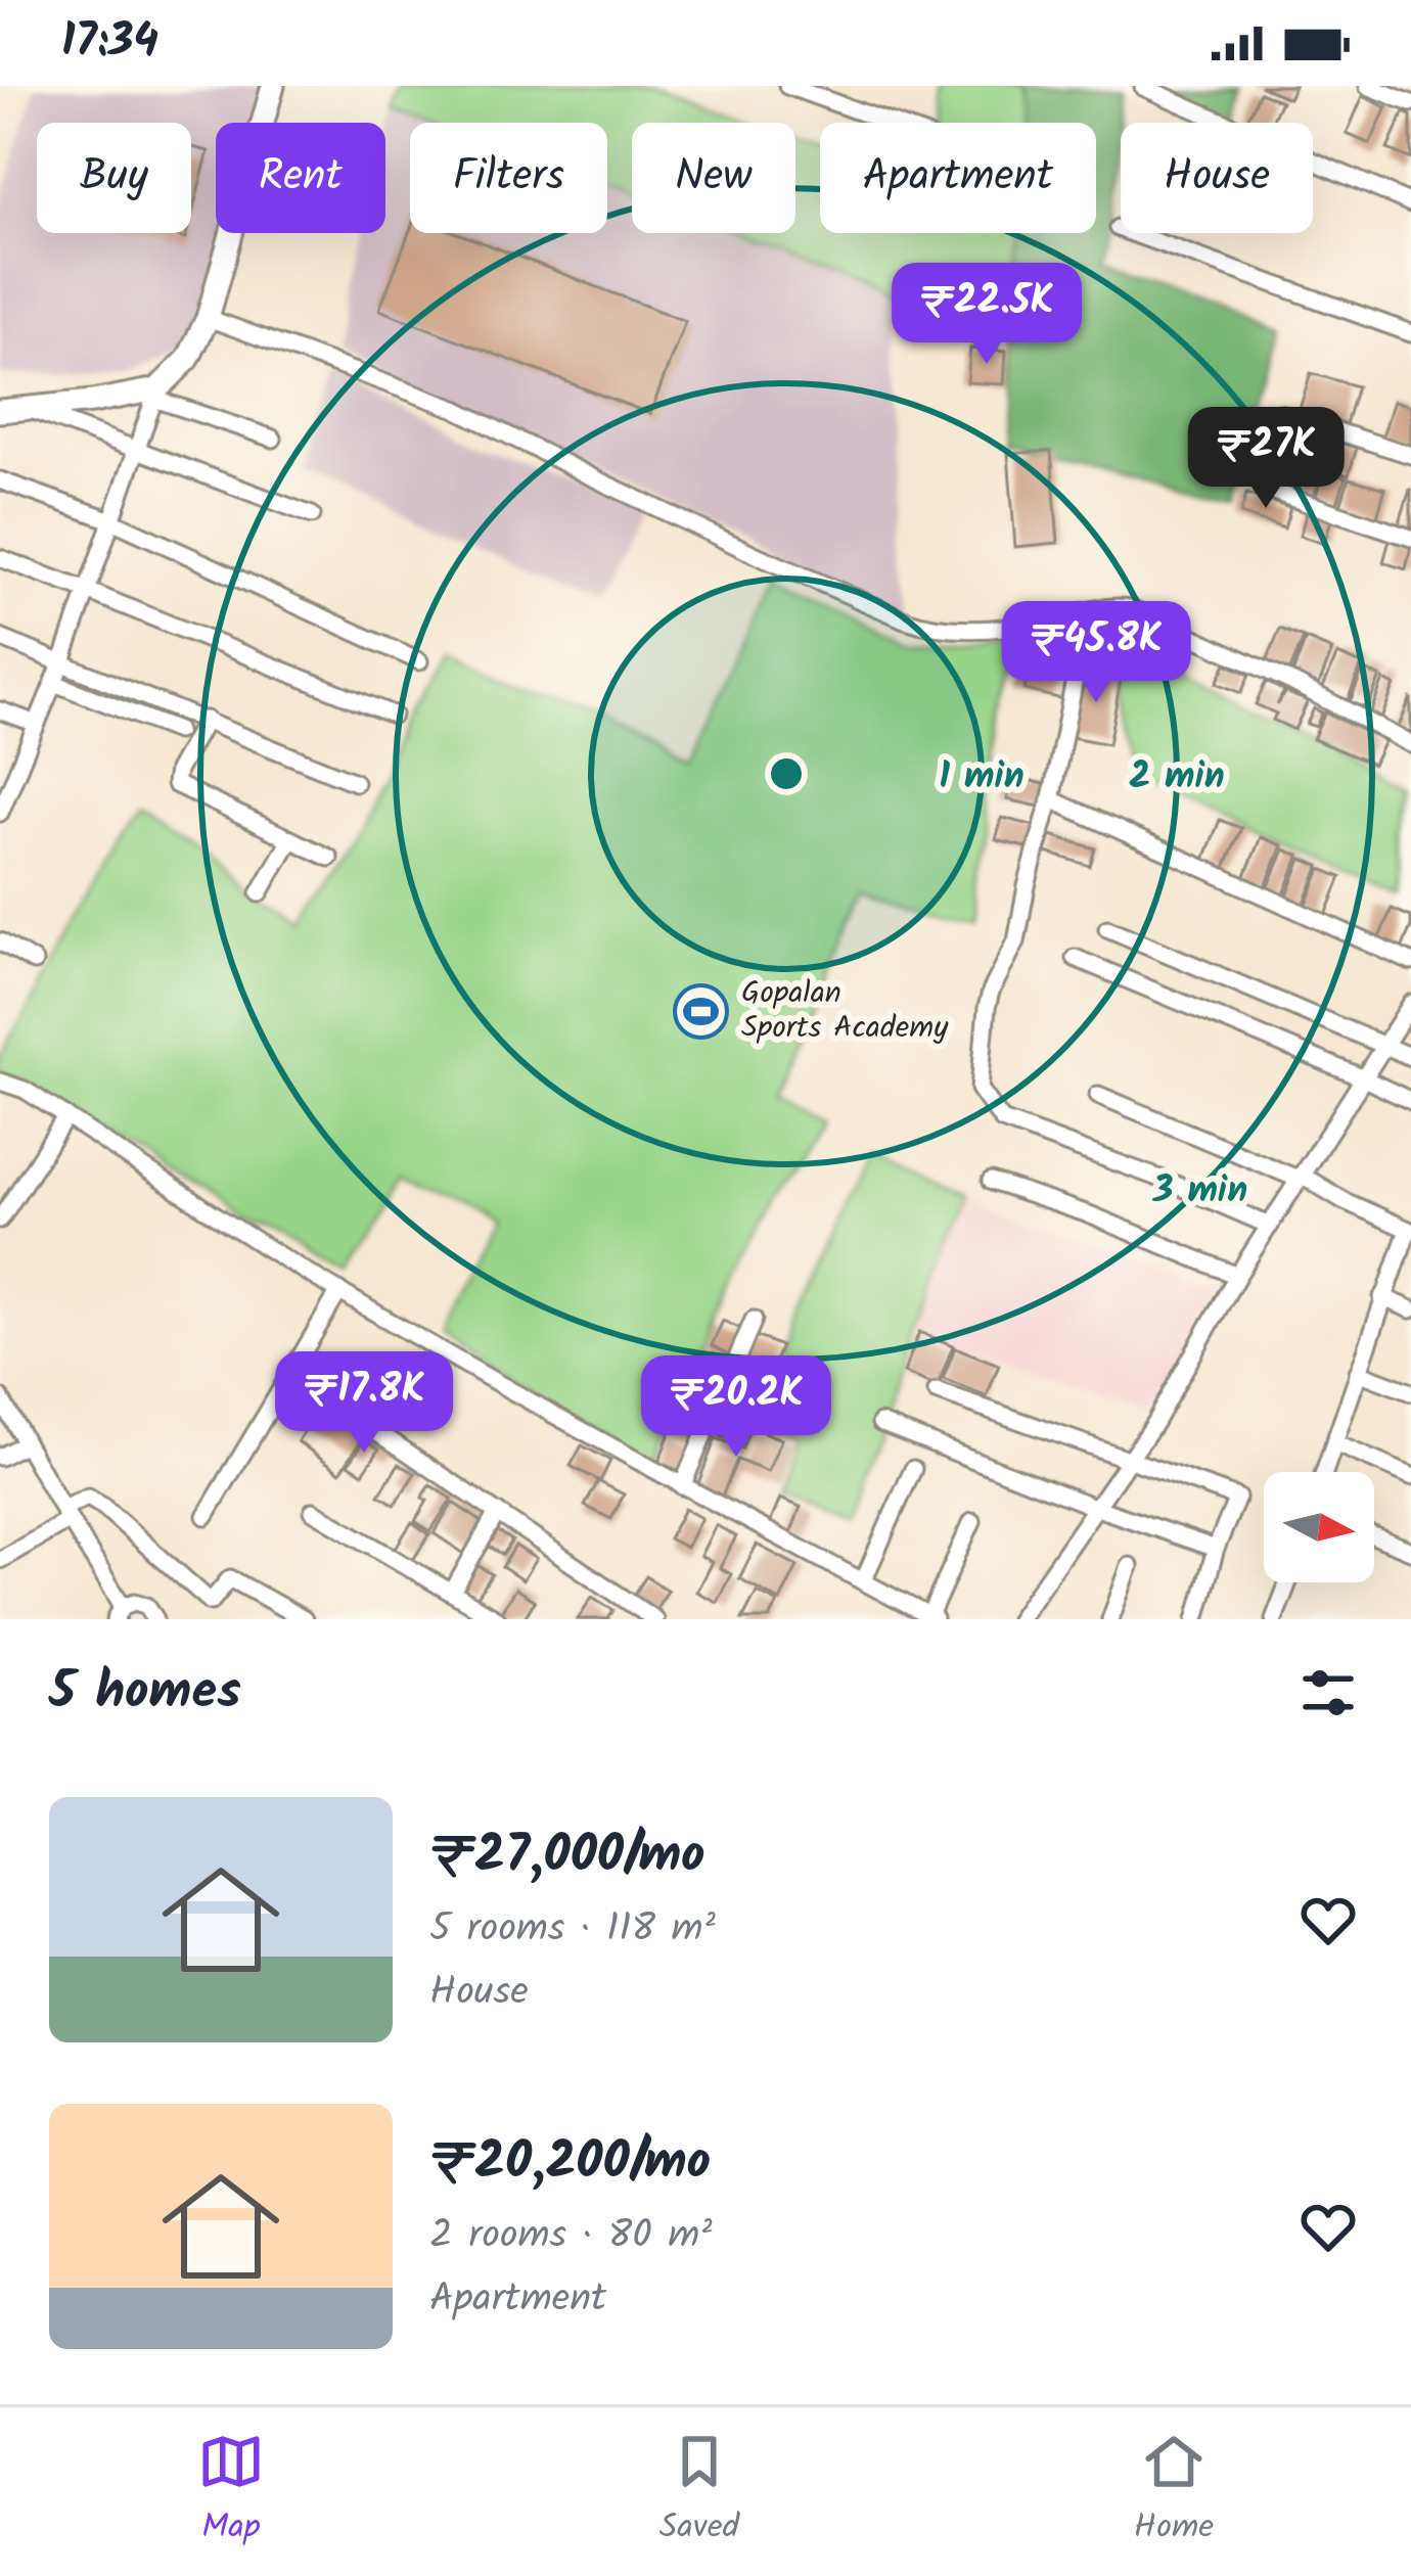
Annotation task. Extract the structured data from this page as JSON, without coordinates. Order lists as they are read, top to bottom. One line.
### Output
{"places":{"sports":["Gopalan Sports Academy"]},"north":"right","page":{"status":"17:34","chip":["Buy","Rent","Filters","New","Apartment","House"],"price":["₹22.5K","₹27K","₹45.8K","₹17.8K","₹20.2K"],"heading":"5 homes","list":[{"name":"₹27,000/mo","note":"5 rooms · 118 m² · House"},{"name":"₹20,200/mo","note":"2 rooms · 80 m² · Apartment"}],"tabs":["Map","Saved","Home"]},"rings":["1 min","2 min","3 min"]}
